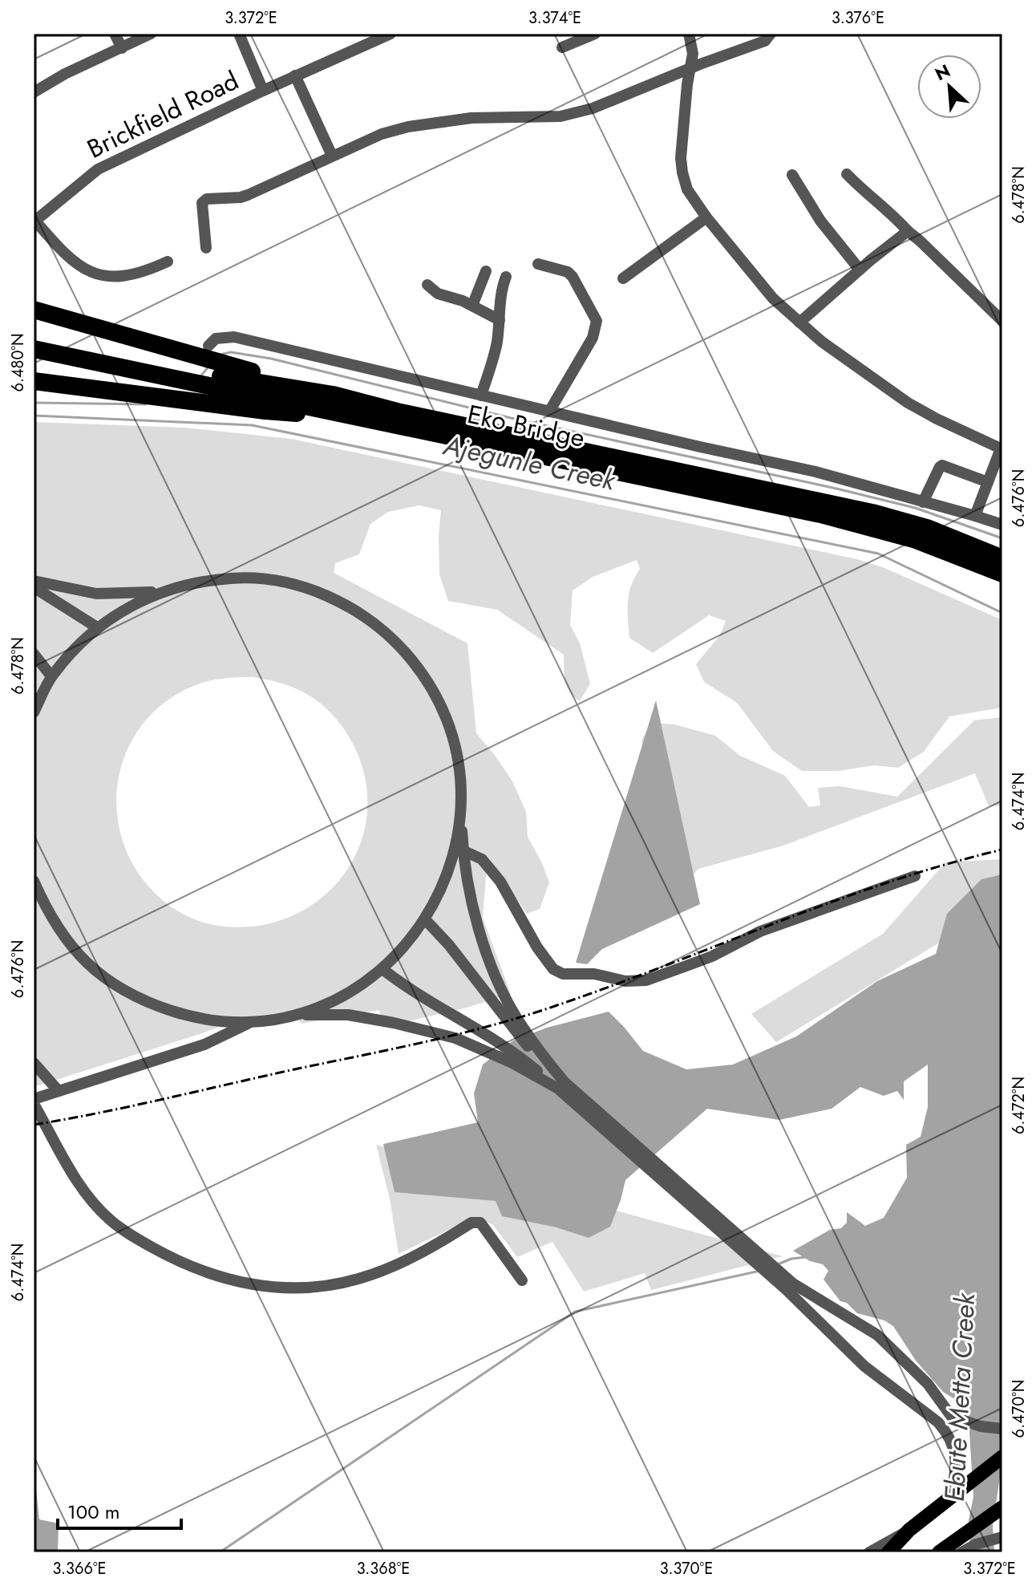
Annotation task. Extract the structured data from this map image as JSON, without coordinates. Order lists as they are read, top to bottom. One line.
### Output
{"streets":{"highway":["Eko Bridge"],"street":["Brickfield Road"]},"water":["Ajegunle Creek","Ebute Metta Creek"],"scale_bar":"100 m","north":"top left","coordinates":["3.372°E","3.374°E","3.376°E","6.478°N","6.480°N","6.476°N","6.474°N","6.472°N","6.470°N","3.366°E","3.368°E","3.370°E"]}
